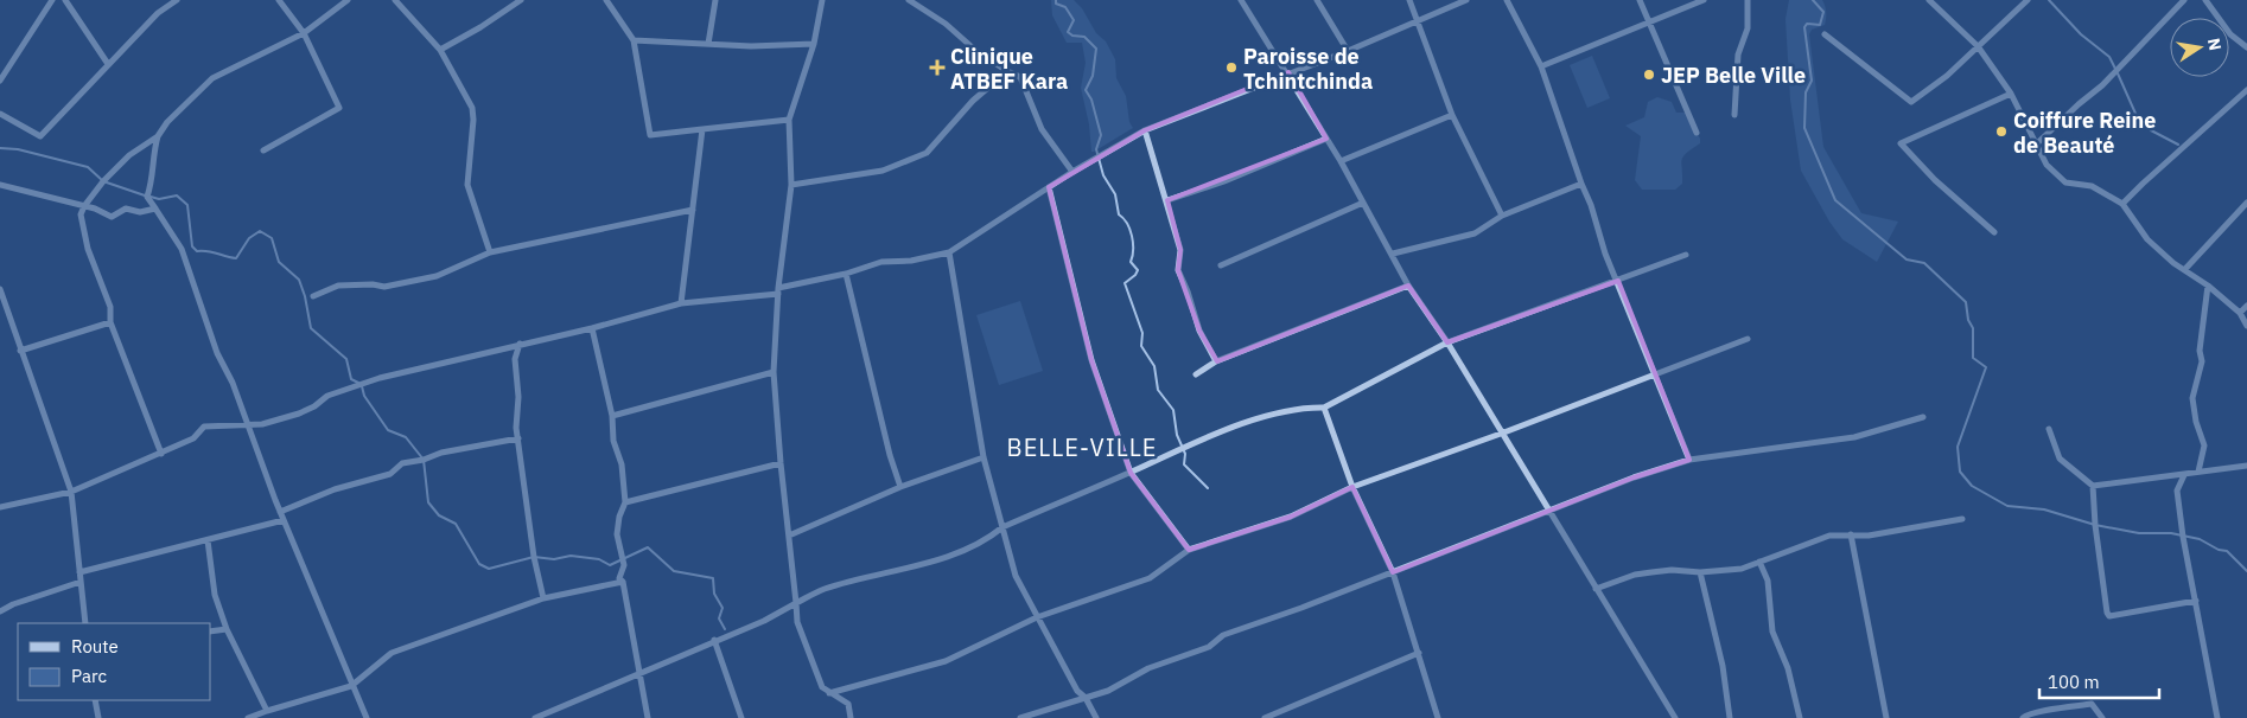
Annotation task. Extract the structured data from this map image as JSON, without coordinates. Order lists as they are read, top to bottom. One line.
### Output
{"districts":["BELLE-VILLE"],"places":{"health":["Clinique ATBEF Kara"],"other":["Paroisse de Tchintchinda","JEP Belle Ville","Coiffure Reine de Beauté"]},"legend":["Route","Parc"],"scale_bar":"100 m","north":"right"}
